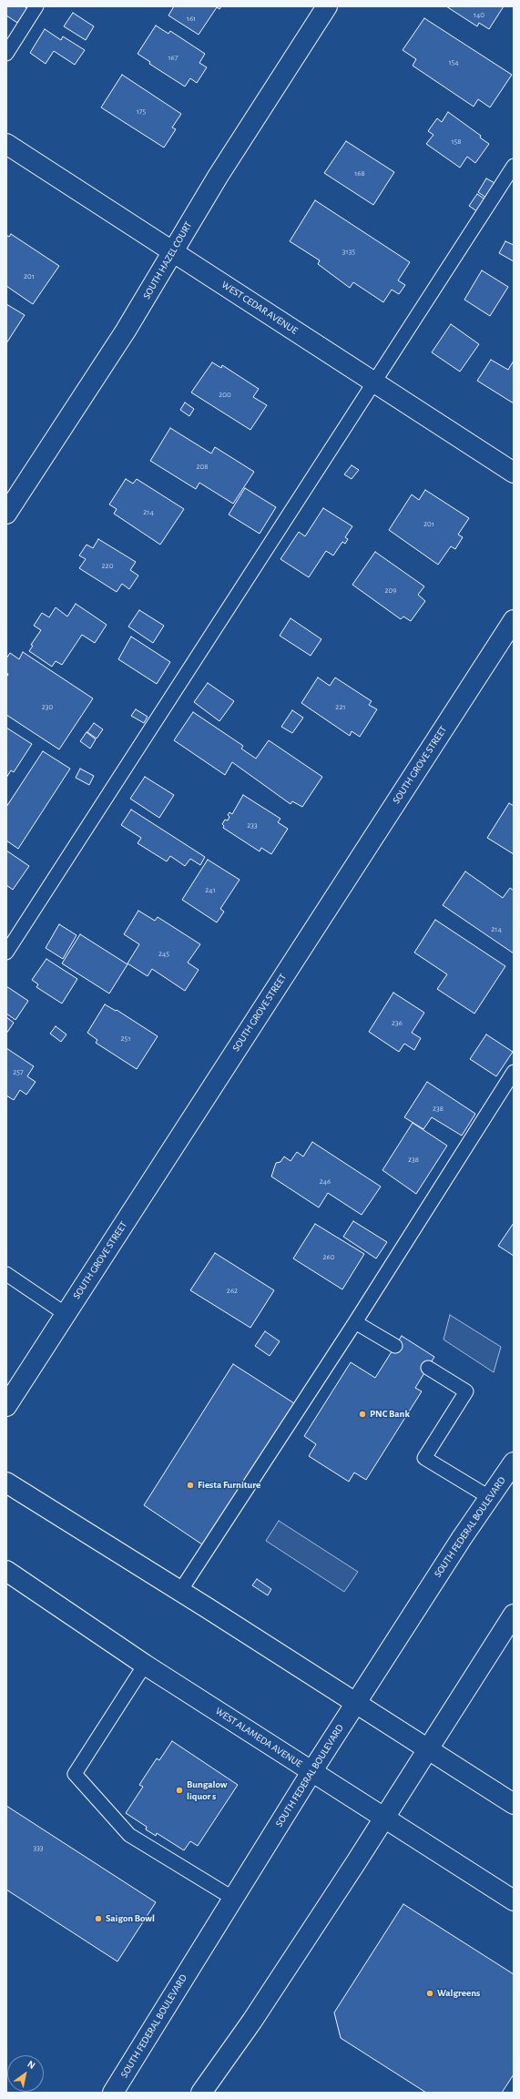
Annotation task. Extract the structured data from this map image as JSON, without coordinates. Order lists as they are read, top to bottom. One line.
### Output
{"streets":{"main road":["SOUTH HAZEL COURT","WEST CEDAR AVENUE","SOUTH GROVE STREET","SOUTH FEDERAL BOULEVARD","WEST ALAMEDA AVENUE"]},"crossings":[["SOUTH HAZEL COURT","WEST CEDAR AVENUE"],["SOUTH FEDERAL BOULEVARD","WEST ALAMEDA AVENUE"]],"places":["PNC Bank","Fiesta Furniture","Bungalow liquor s","Saigon Bowl","Walgreens"],"house_numbers":["140","161","167","154","175","158","168","3135","201","200","208","214","201","220","209","230","221","233","241","214","245","236","251","257","238","238","246","260","262","333"],"north":"top right"}
